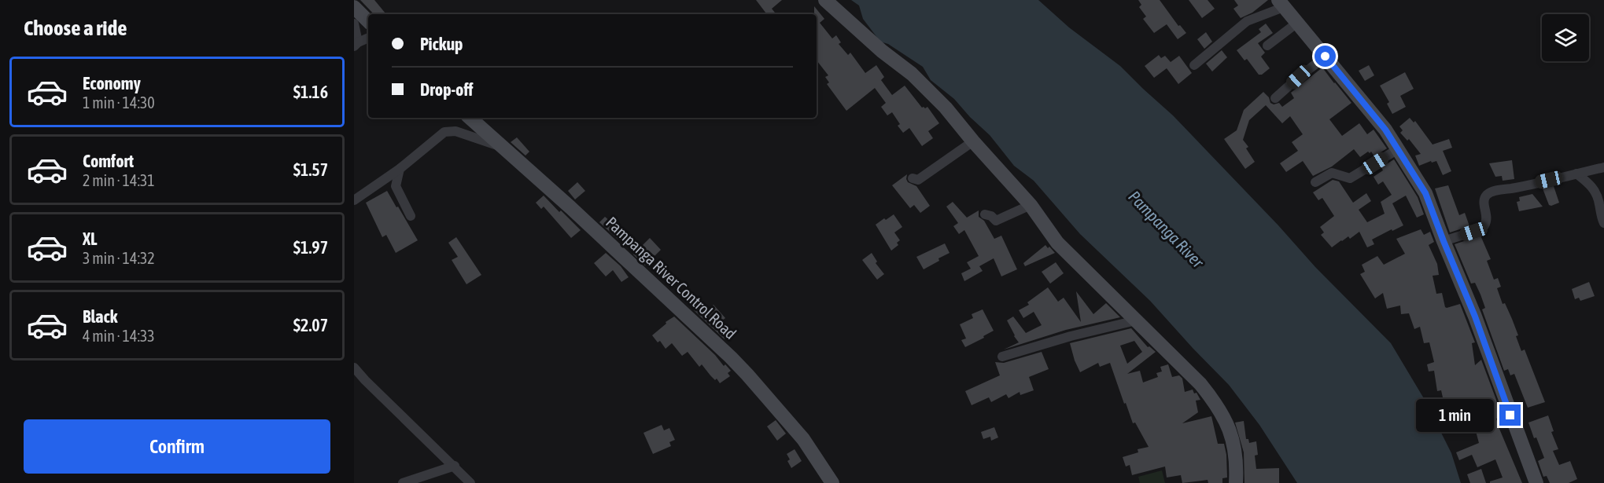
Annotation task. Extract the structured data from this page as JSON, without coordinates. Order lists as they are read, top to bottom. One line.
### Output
{"streets":{"street":["Pampanga River Control Road"]},"water":["Pampanga River"],"page":{"heading":"Choose a ride","banner":["Pickup","Drop-off"],"list":[{"name":"Economy","note":"1 min · 14:30","value":"$1.16"},{"name":"Comfort","note":"2 min · 14:31","value":"$1.57"},{"name":"XL","note":"3 min · 14:32","value":"$1.97"},{"name":"Black","note":"4 min · 14:33","value":"$2.07"}],"bubble":"1 min","buttons":"Confirm"}}
